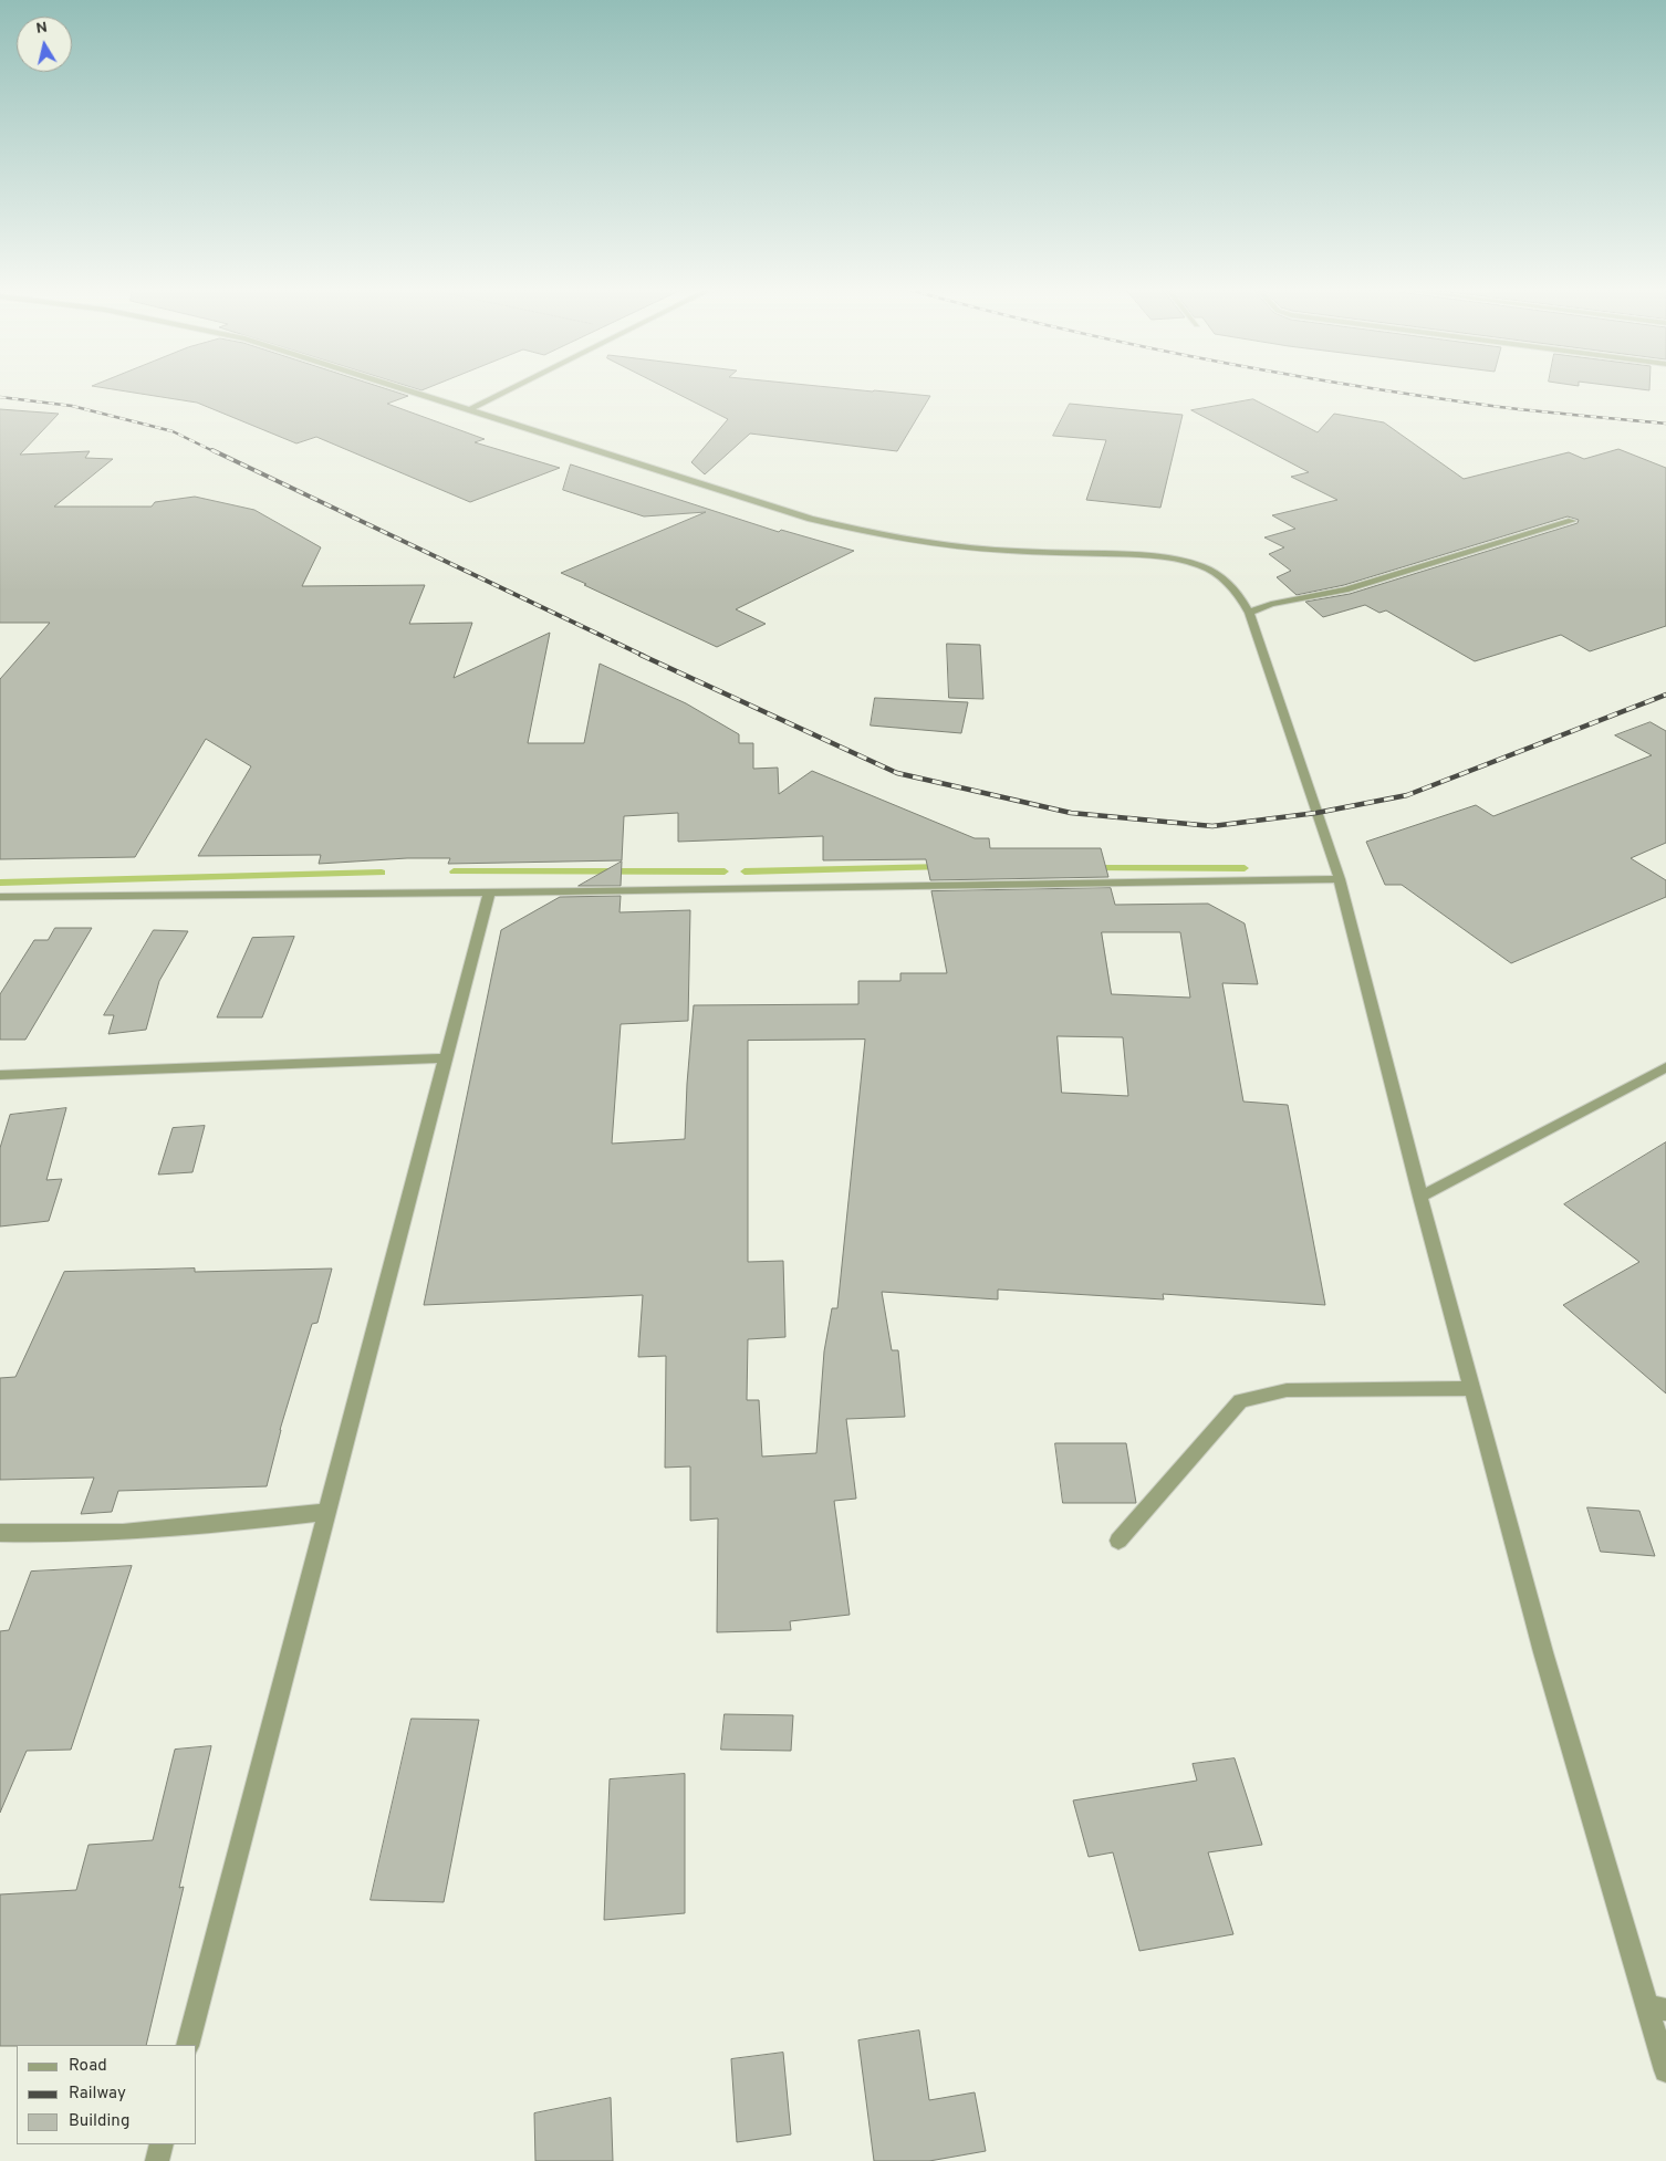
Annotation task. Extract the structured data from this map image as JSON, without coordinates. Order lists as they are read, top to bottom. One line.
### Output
{"legend":["Road","Railway","Building"],"north":"top"}
